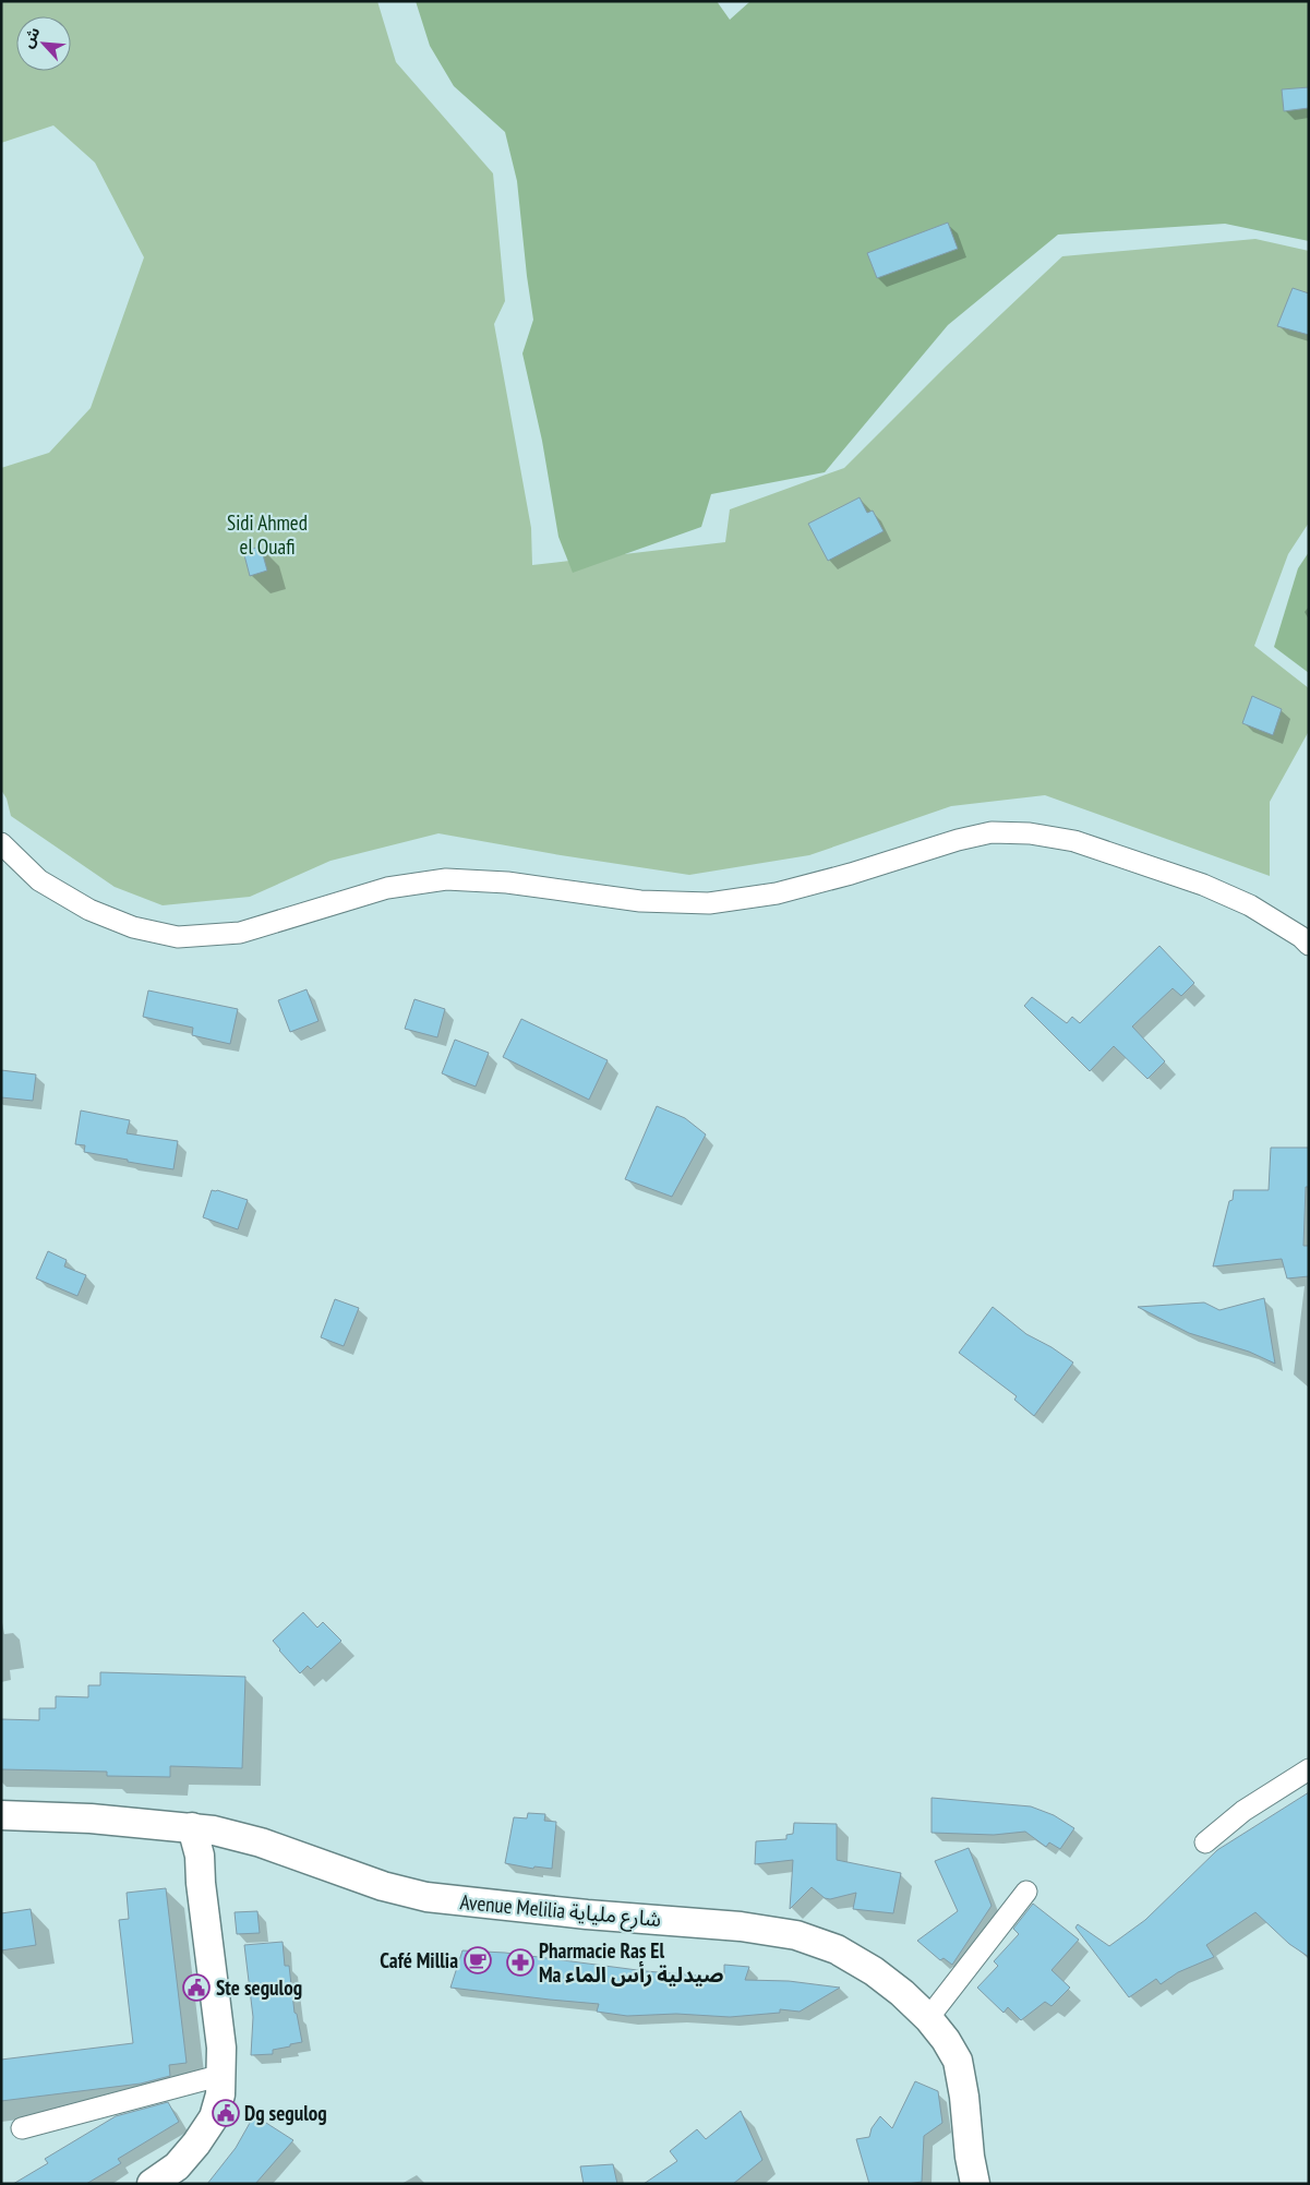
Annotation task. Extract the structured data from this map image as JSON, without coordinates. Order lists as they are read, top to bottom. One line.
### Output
{"streets":{"street":["Avenue Melilia شارع ملياية"]},"parks":["Sidi Ahmed el Ouafi"],"places":{"cafe":["Café Millia"],"pharmacy":["Pharmacie Ras El Ma صيدلية رأس الماء"],"public building":["Ste segulog","Dg segulog"]},"north":"top left"}
